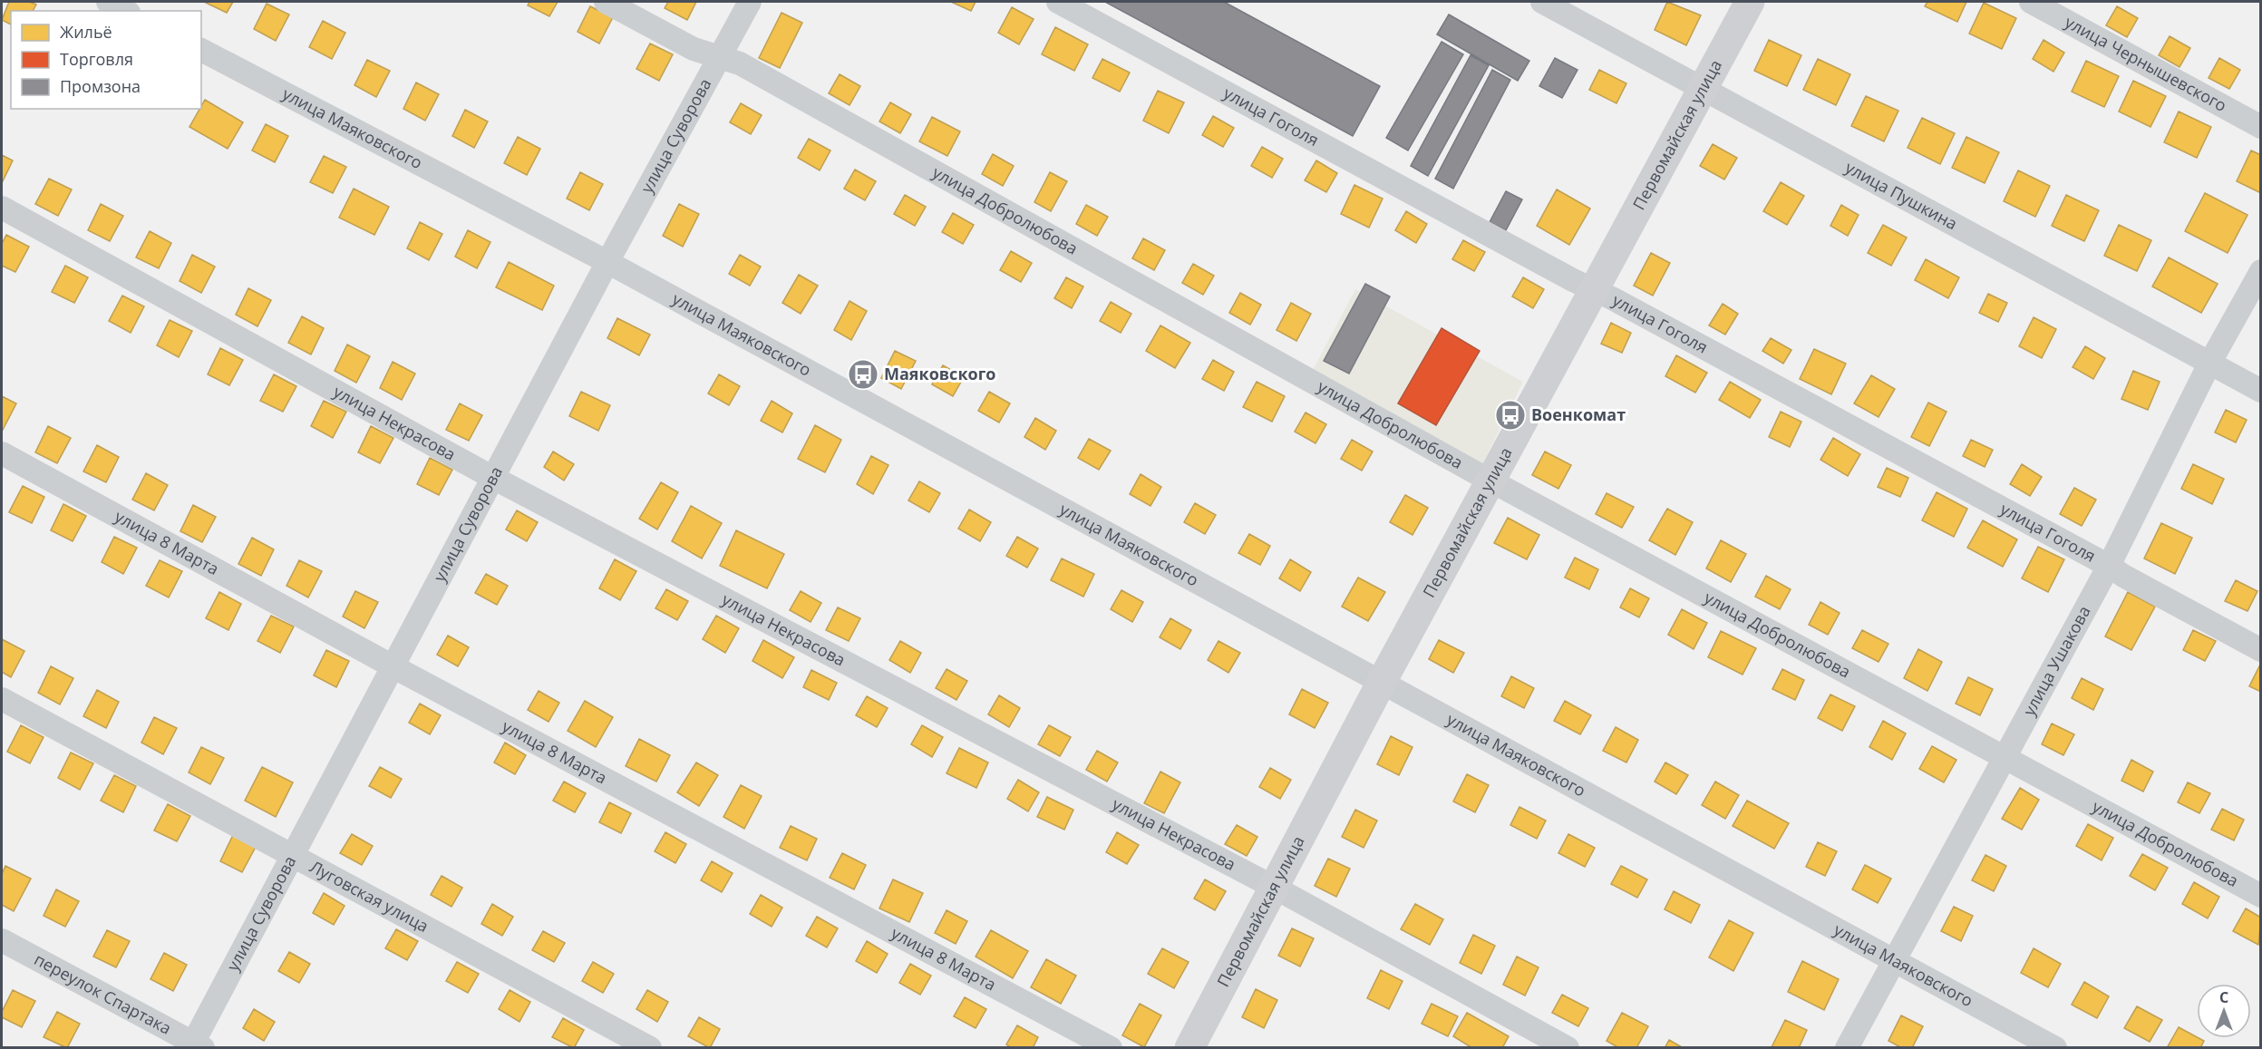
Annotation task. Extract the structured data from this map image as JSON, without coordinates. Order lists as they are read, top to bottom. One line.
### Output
{"streets":{"street":["улица Чернышевского","улица Гоголя","улица Маяковского","улица Суворова","Первомайская улица","улица Пушкина","улица Добролюбова","улица Некрасова","улица 8 Марта","улица Ушакова","Луговская улица","переулок Спартака"]},"crossings":[["улица Гоголя","Первомайская улица"],["улица Гоголя","улица Ушакова"],["улица Маяковского","улица Суворова"],["улица Маяковского","Первомайская улица"],["улица Маяковского","улица Ушакова"],["улица Суворова","улица Добролюбова"],["улица Суворова","улица Некрасова"],["улица Суворова","улица 8 Марта"],["улица Суворова","Луговская улица"],["улица Суворова","переулок Спартака"],["Первомайская улица","улица Пушкина"],["Первомайская улица","улица Добролюбова"],["Первомайская улица","улица Некрасова"],["улица Пушкина","улица Ушакова"],["улица Добролюбова","улица Ушакова"]],"places":{"bus stop":["Маяковского","Военкомат"]},"legend":["Жильё","Торговля","Промзона"],"north":"top"}
